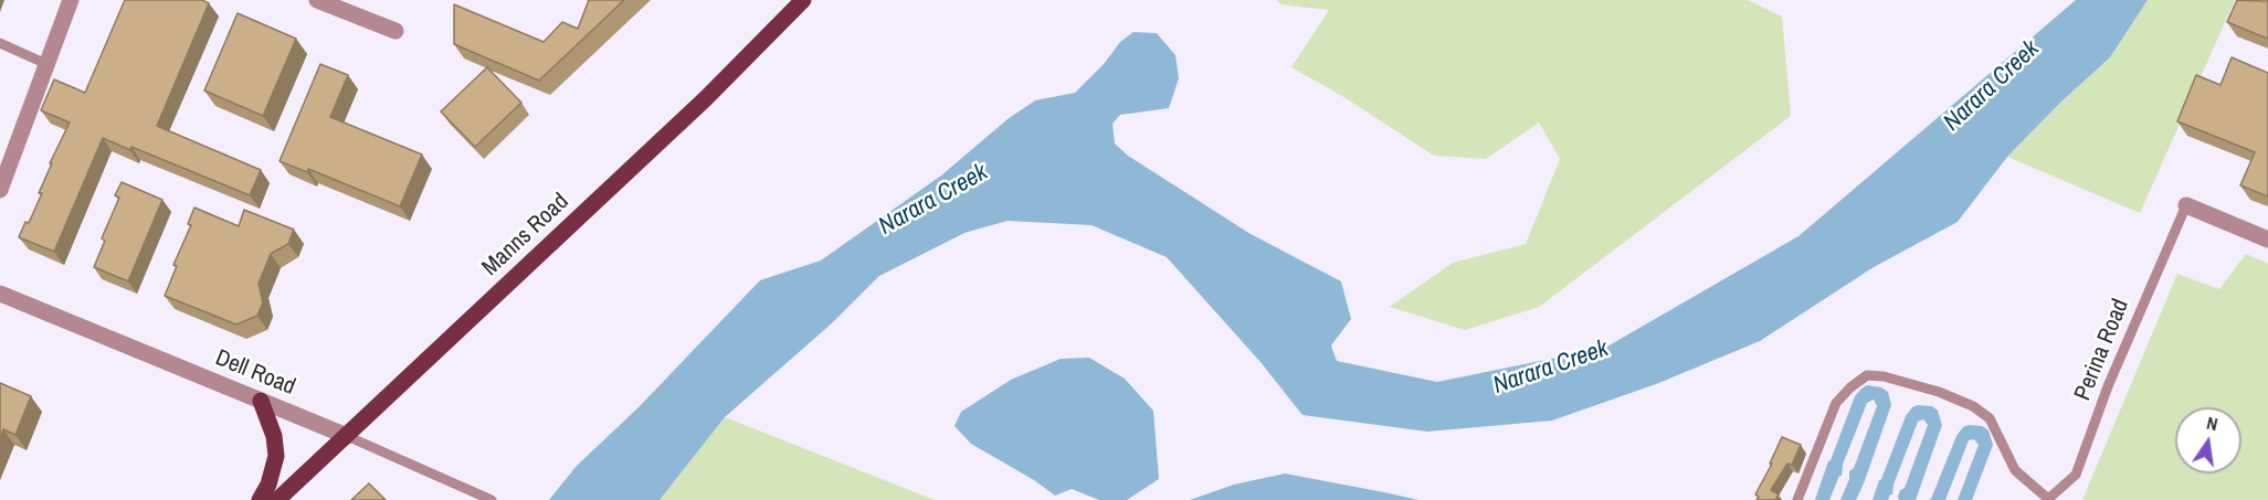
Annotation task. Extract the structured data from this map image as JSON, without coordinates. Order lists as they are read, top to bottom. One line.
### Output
{"streets":{"main road":["Manns Road"],"street":["Dell Road"],"lane":["Perina Road"]},"crossings":[["Manns Road","Dell Road"]],"water":["Narara Creek"],"north":"top"}
